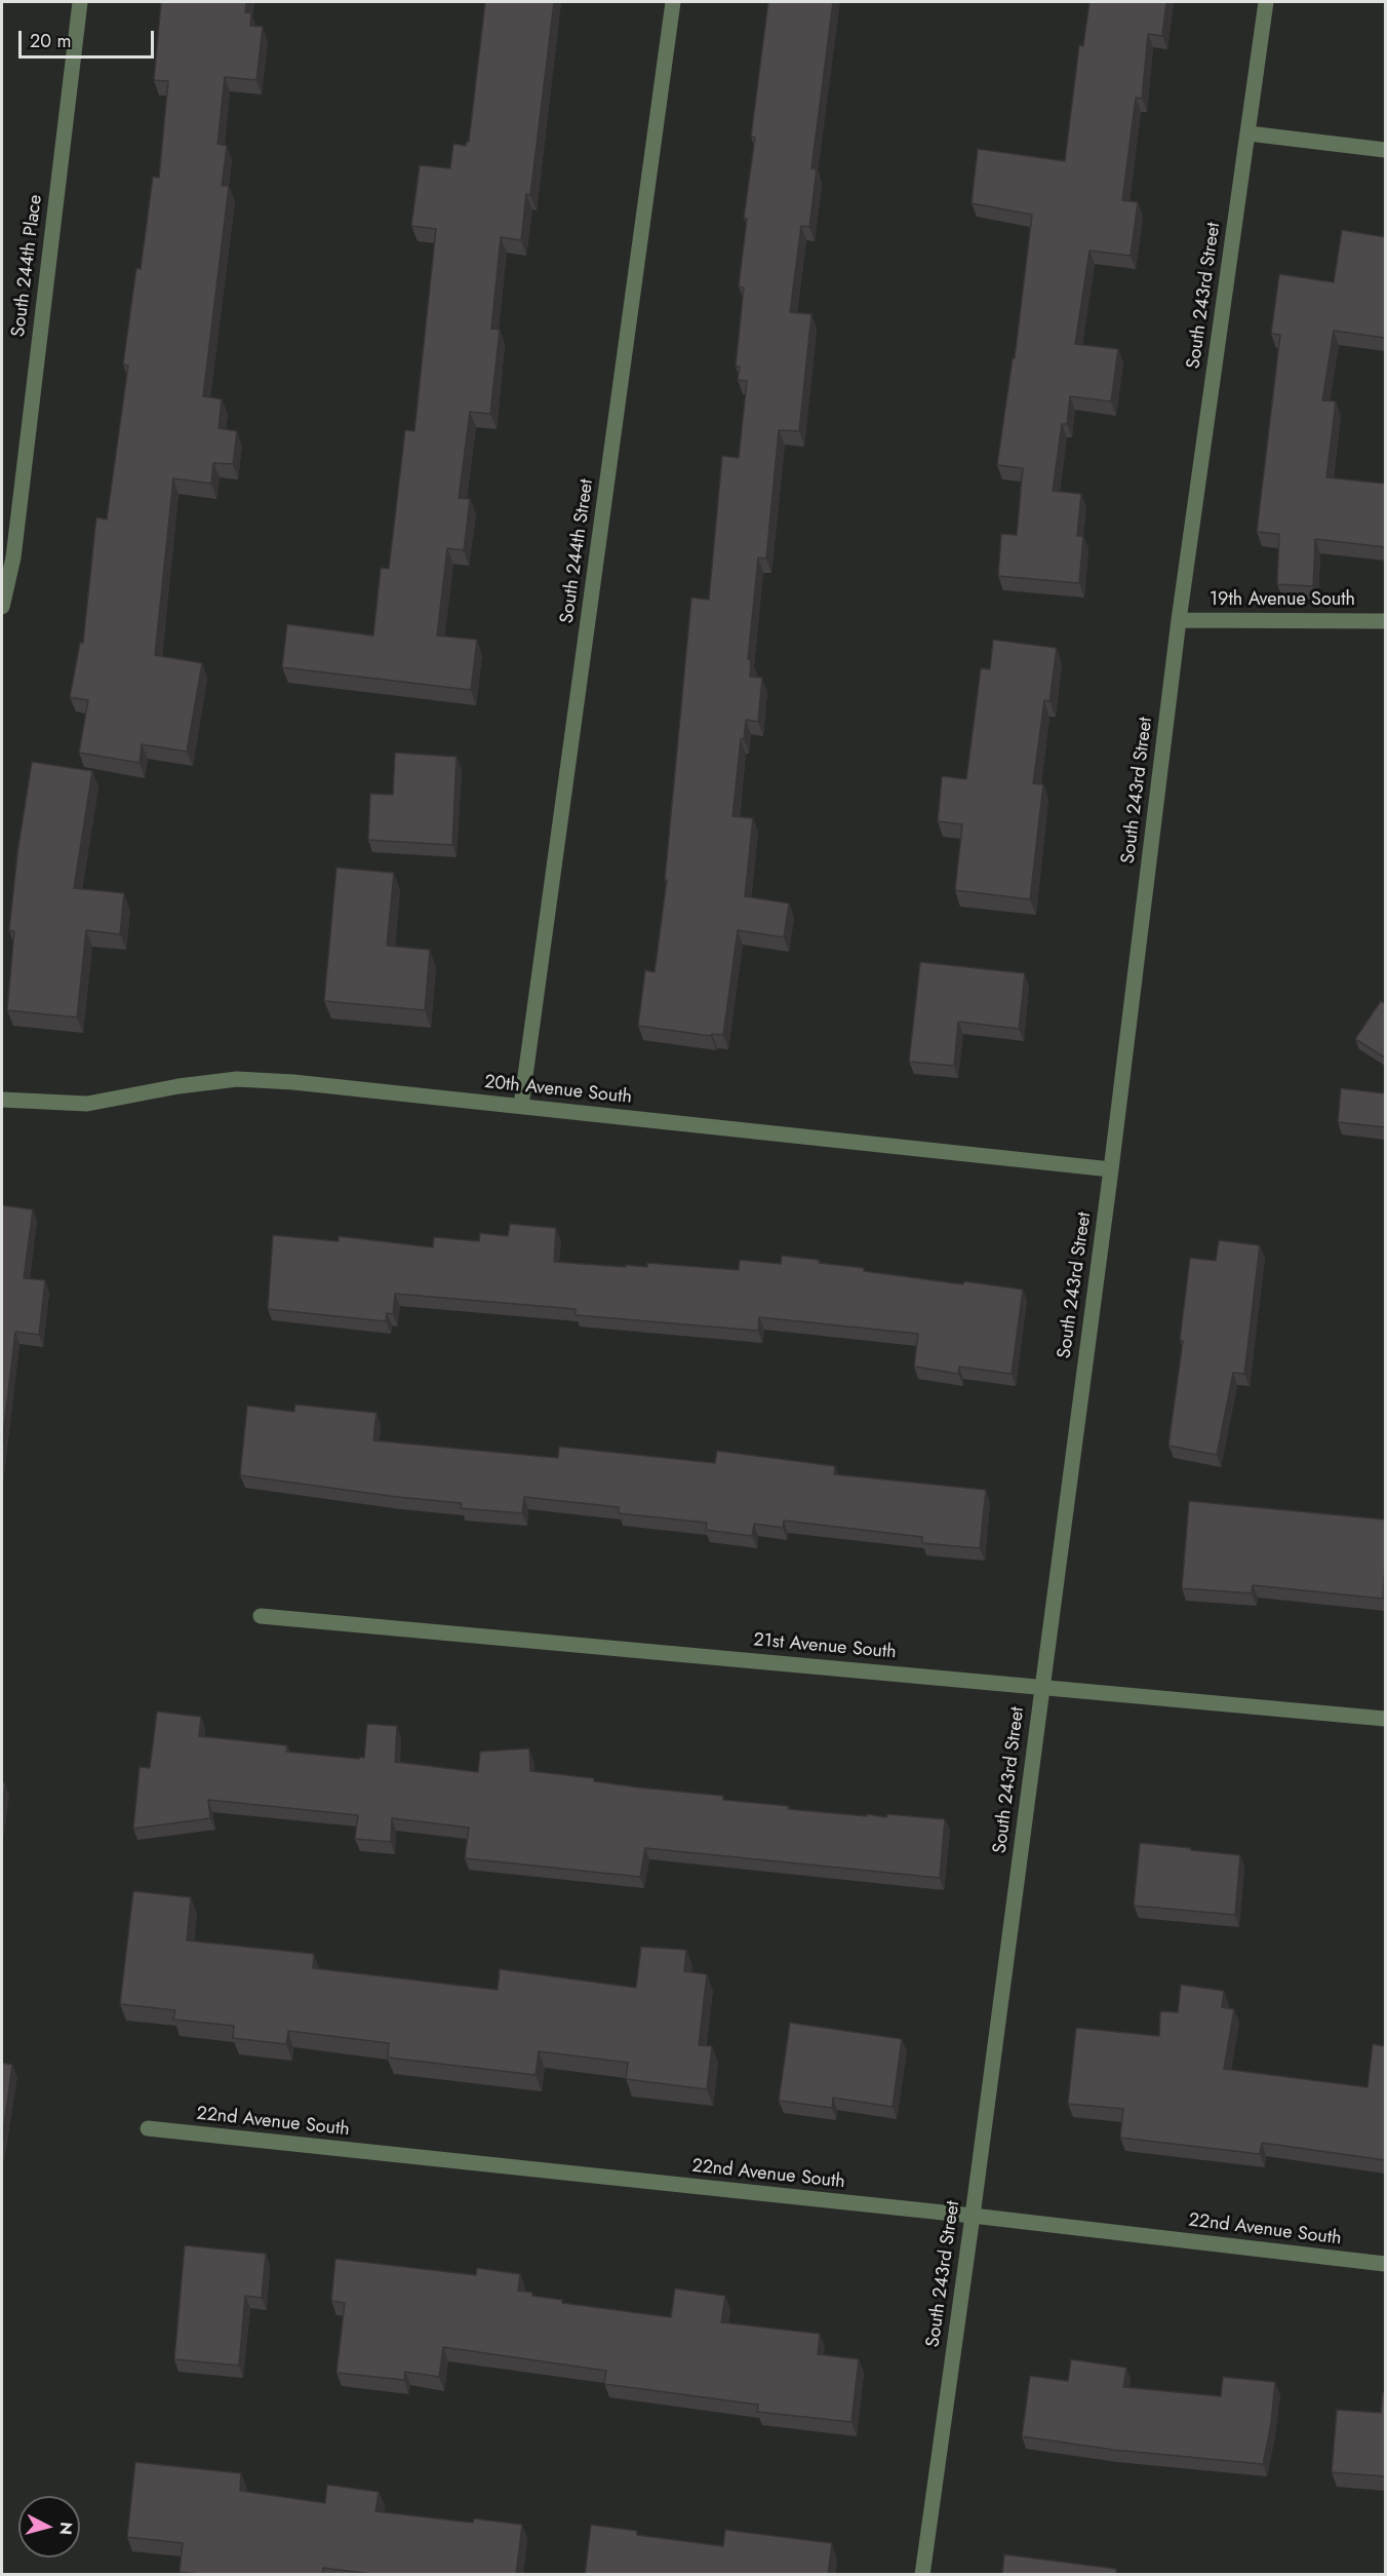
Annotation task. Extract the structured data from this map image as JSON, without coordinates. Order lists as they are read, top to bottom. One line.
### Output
{"streets":{"street":["South 244th Place","South 243rd Street","South 244th Street","19th Avenue South","20th Avenue South","21st Avenue South","22nd Avenue South"]},"crossings":[["South 243rd Street","19th Avenue South"],["South 243rd Street","20th Avenue South"],["South 243rd Street","21st Avenue South"],["South 243rd Street","22nd Avenue South"],["South 244th Street","20th Avenue South"]],"scale_bar":"20 m","north":"right"}
